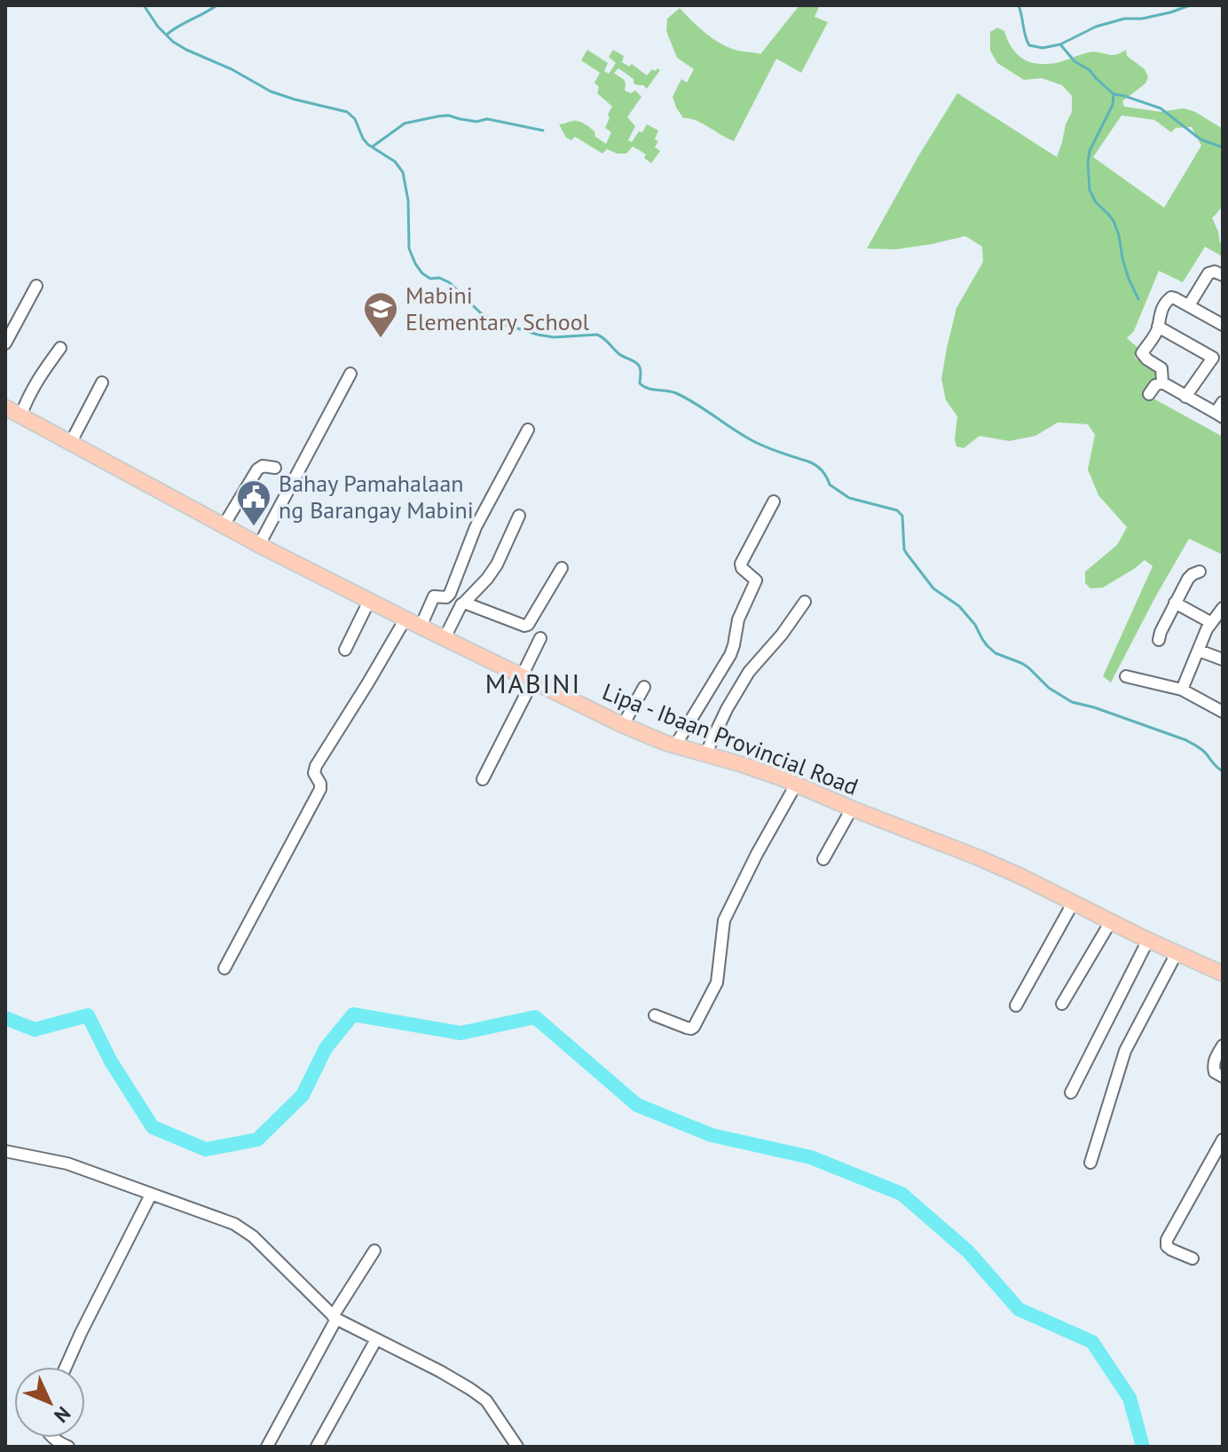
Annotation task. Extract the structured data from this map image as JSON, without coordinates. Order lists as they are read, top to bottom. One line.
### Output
{"streets":{"main road":["Lipa - Ibaan Provincial Road"]},"districts":["MABINI"],"places":{"school or university":["Mabini Elementary School"],"public building":["Bahay Pamahalaan ng Barangay Mabini"]},"north":"bottom right"}
